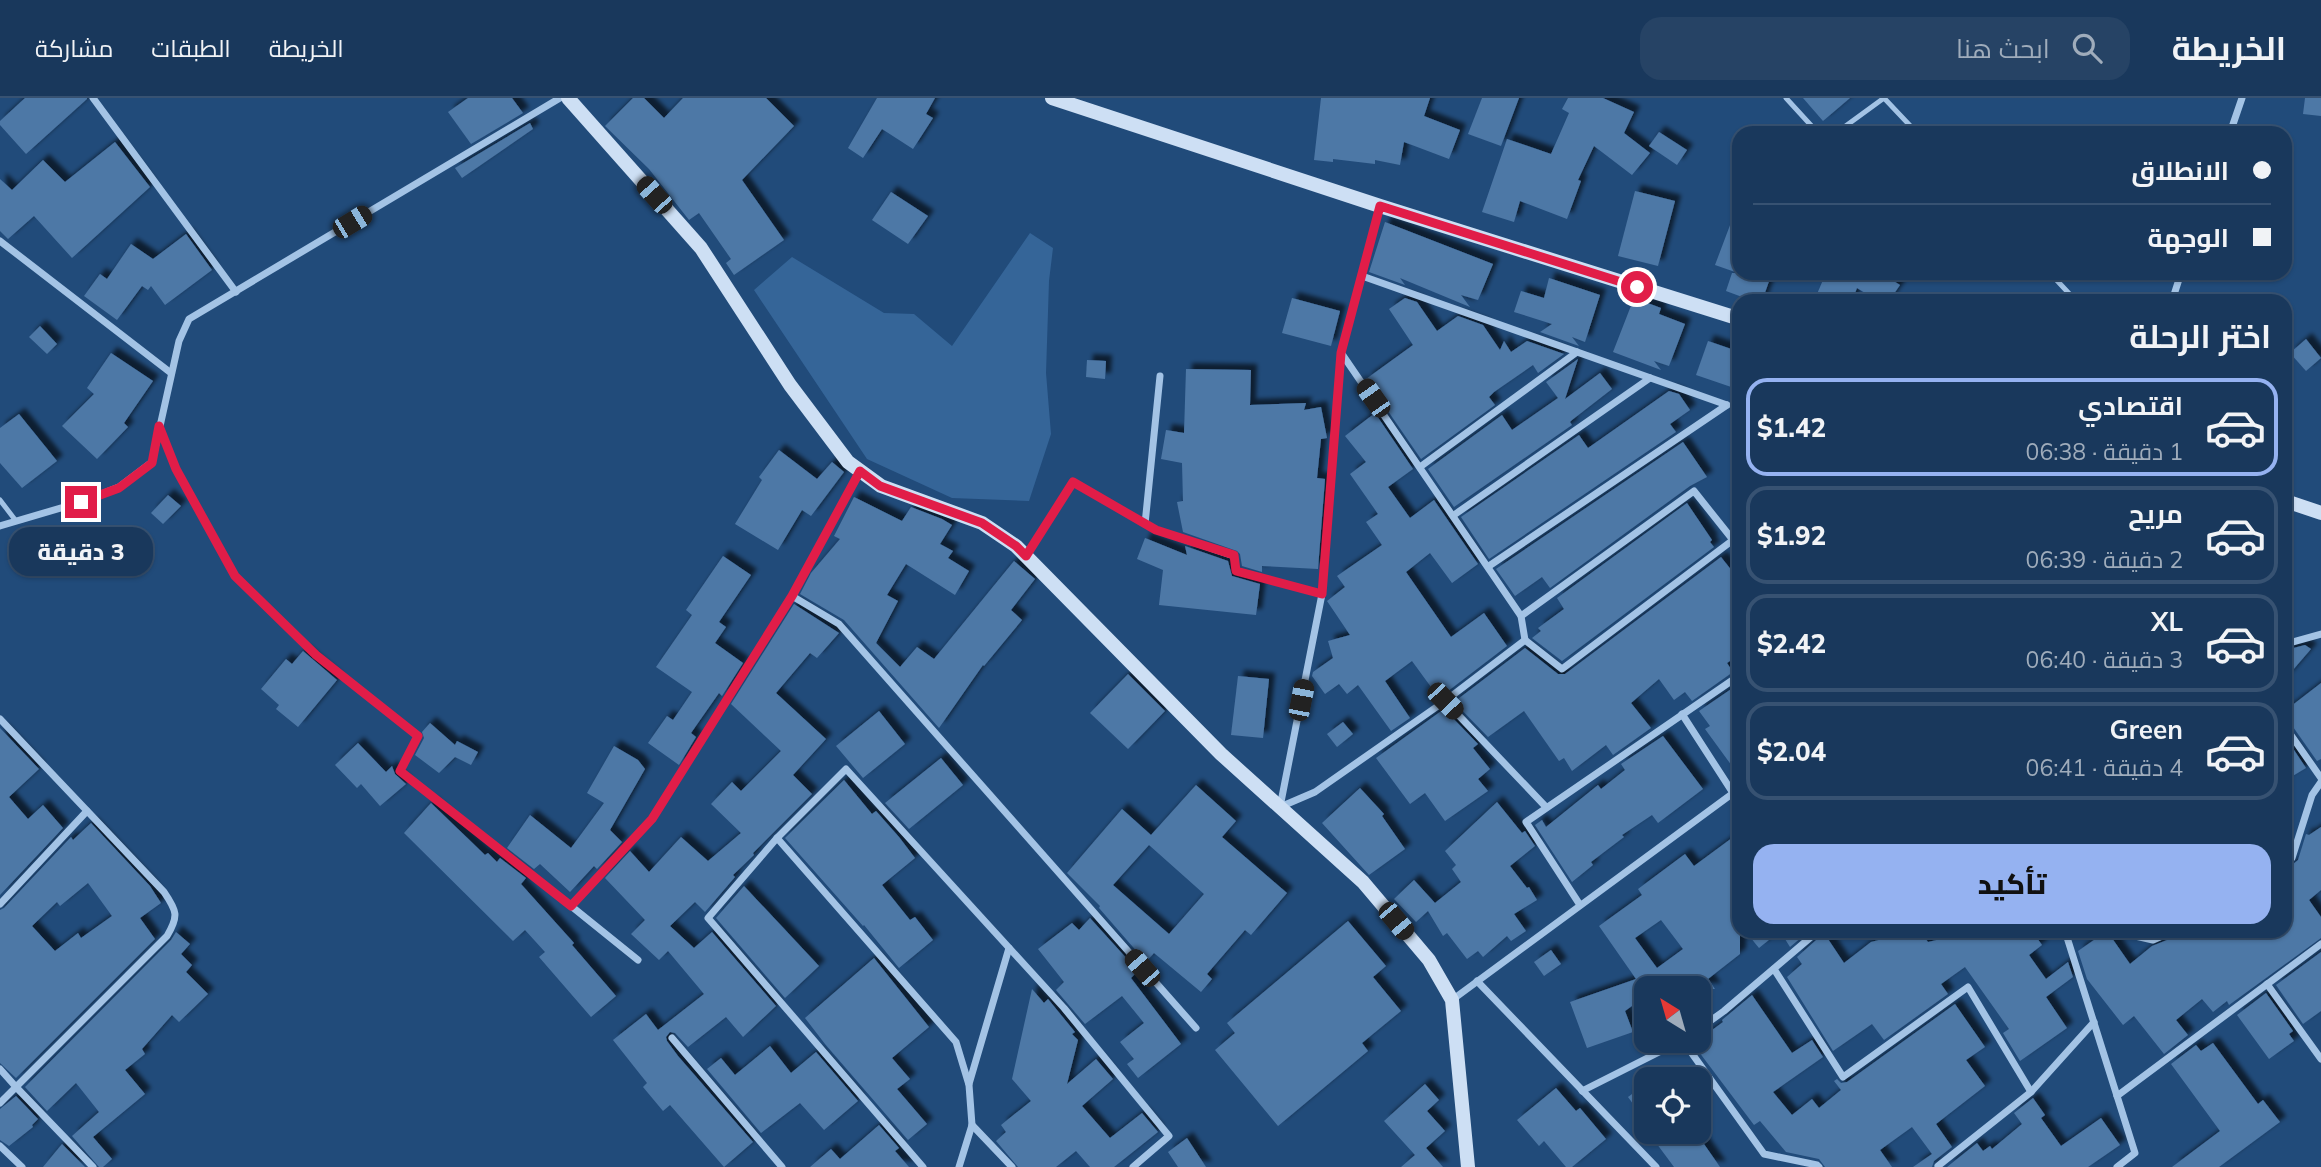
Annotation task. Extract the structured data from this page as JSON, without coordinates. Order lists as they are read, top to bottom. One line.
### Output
{"north":"top left","page":{"header":"الخريطة","search":"ابحث هنا","nav":["الخريطة","الطبقات","مشاركة"],"banner":["الانطلاق","الوجهة"],"heading":"اختر الرحلة","list":[{"name":"اقتصادي","note":"1 دقيقة · 06:38","value":"$1.42"},{"name":"مريح","note":"2 دقيقة · 06:39","value":"$1.92"},{"name":"XL","note":"3 دقيقة · 06:40","value":"$2.42"},{"name":"Green","note":"4 دقيقة · 06:41","value":"$2.04"}],"bubble":"3 دقيقة","buttons":"تأكيد"}}
